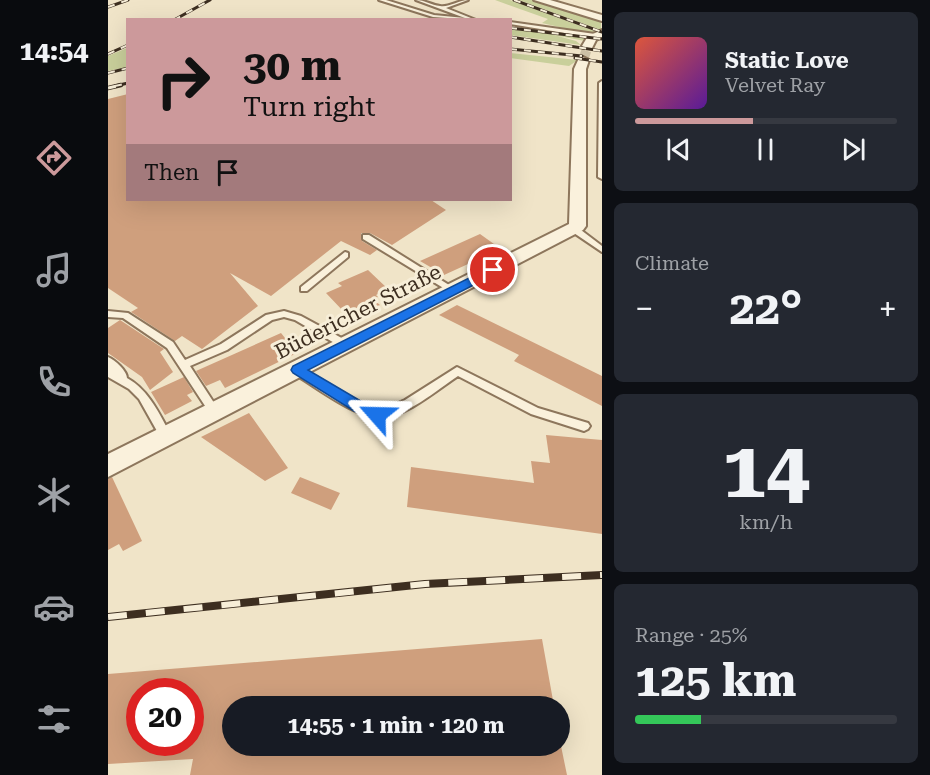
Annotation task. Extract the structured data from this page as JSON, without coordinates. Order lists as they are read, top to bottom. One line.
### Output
{"streets":{"street":["Büdericher Straße"]},"page":{"tabs":"14:54","turn":["30 m","Turn right"],"song":["Static Love","Velvet Ray"],"then":"Then","tile":["Climate",["14","km/h"],["Range · 25%","125 km"]],"heat":["−","22°","+"],"limit":"20","trip":"14:55 · 1 min · 120 m"}}
